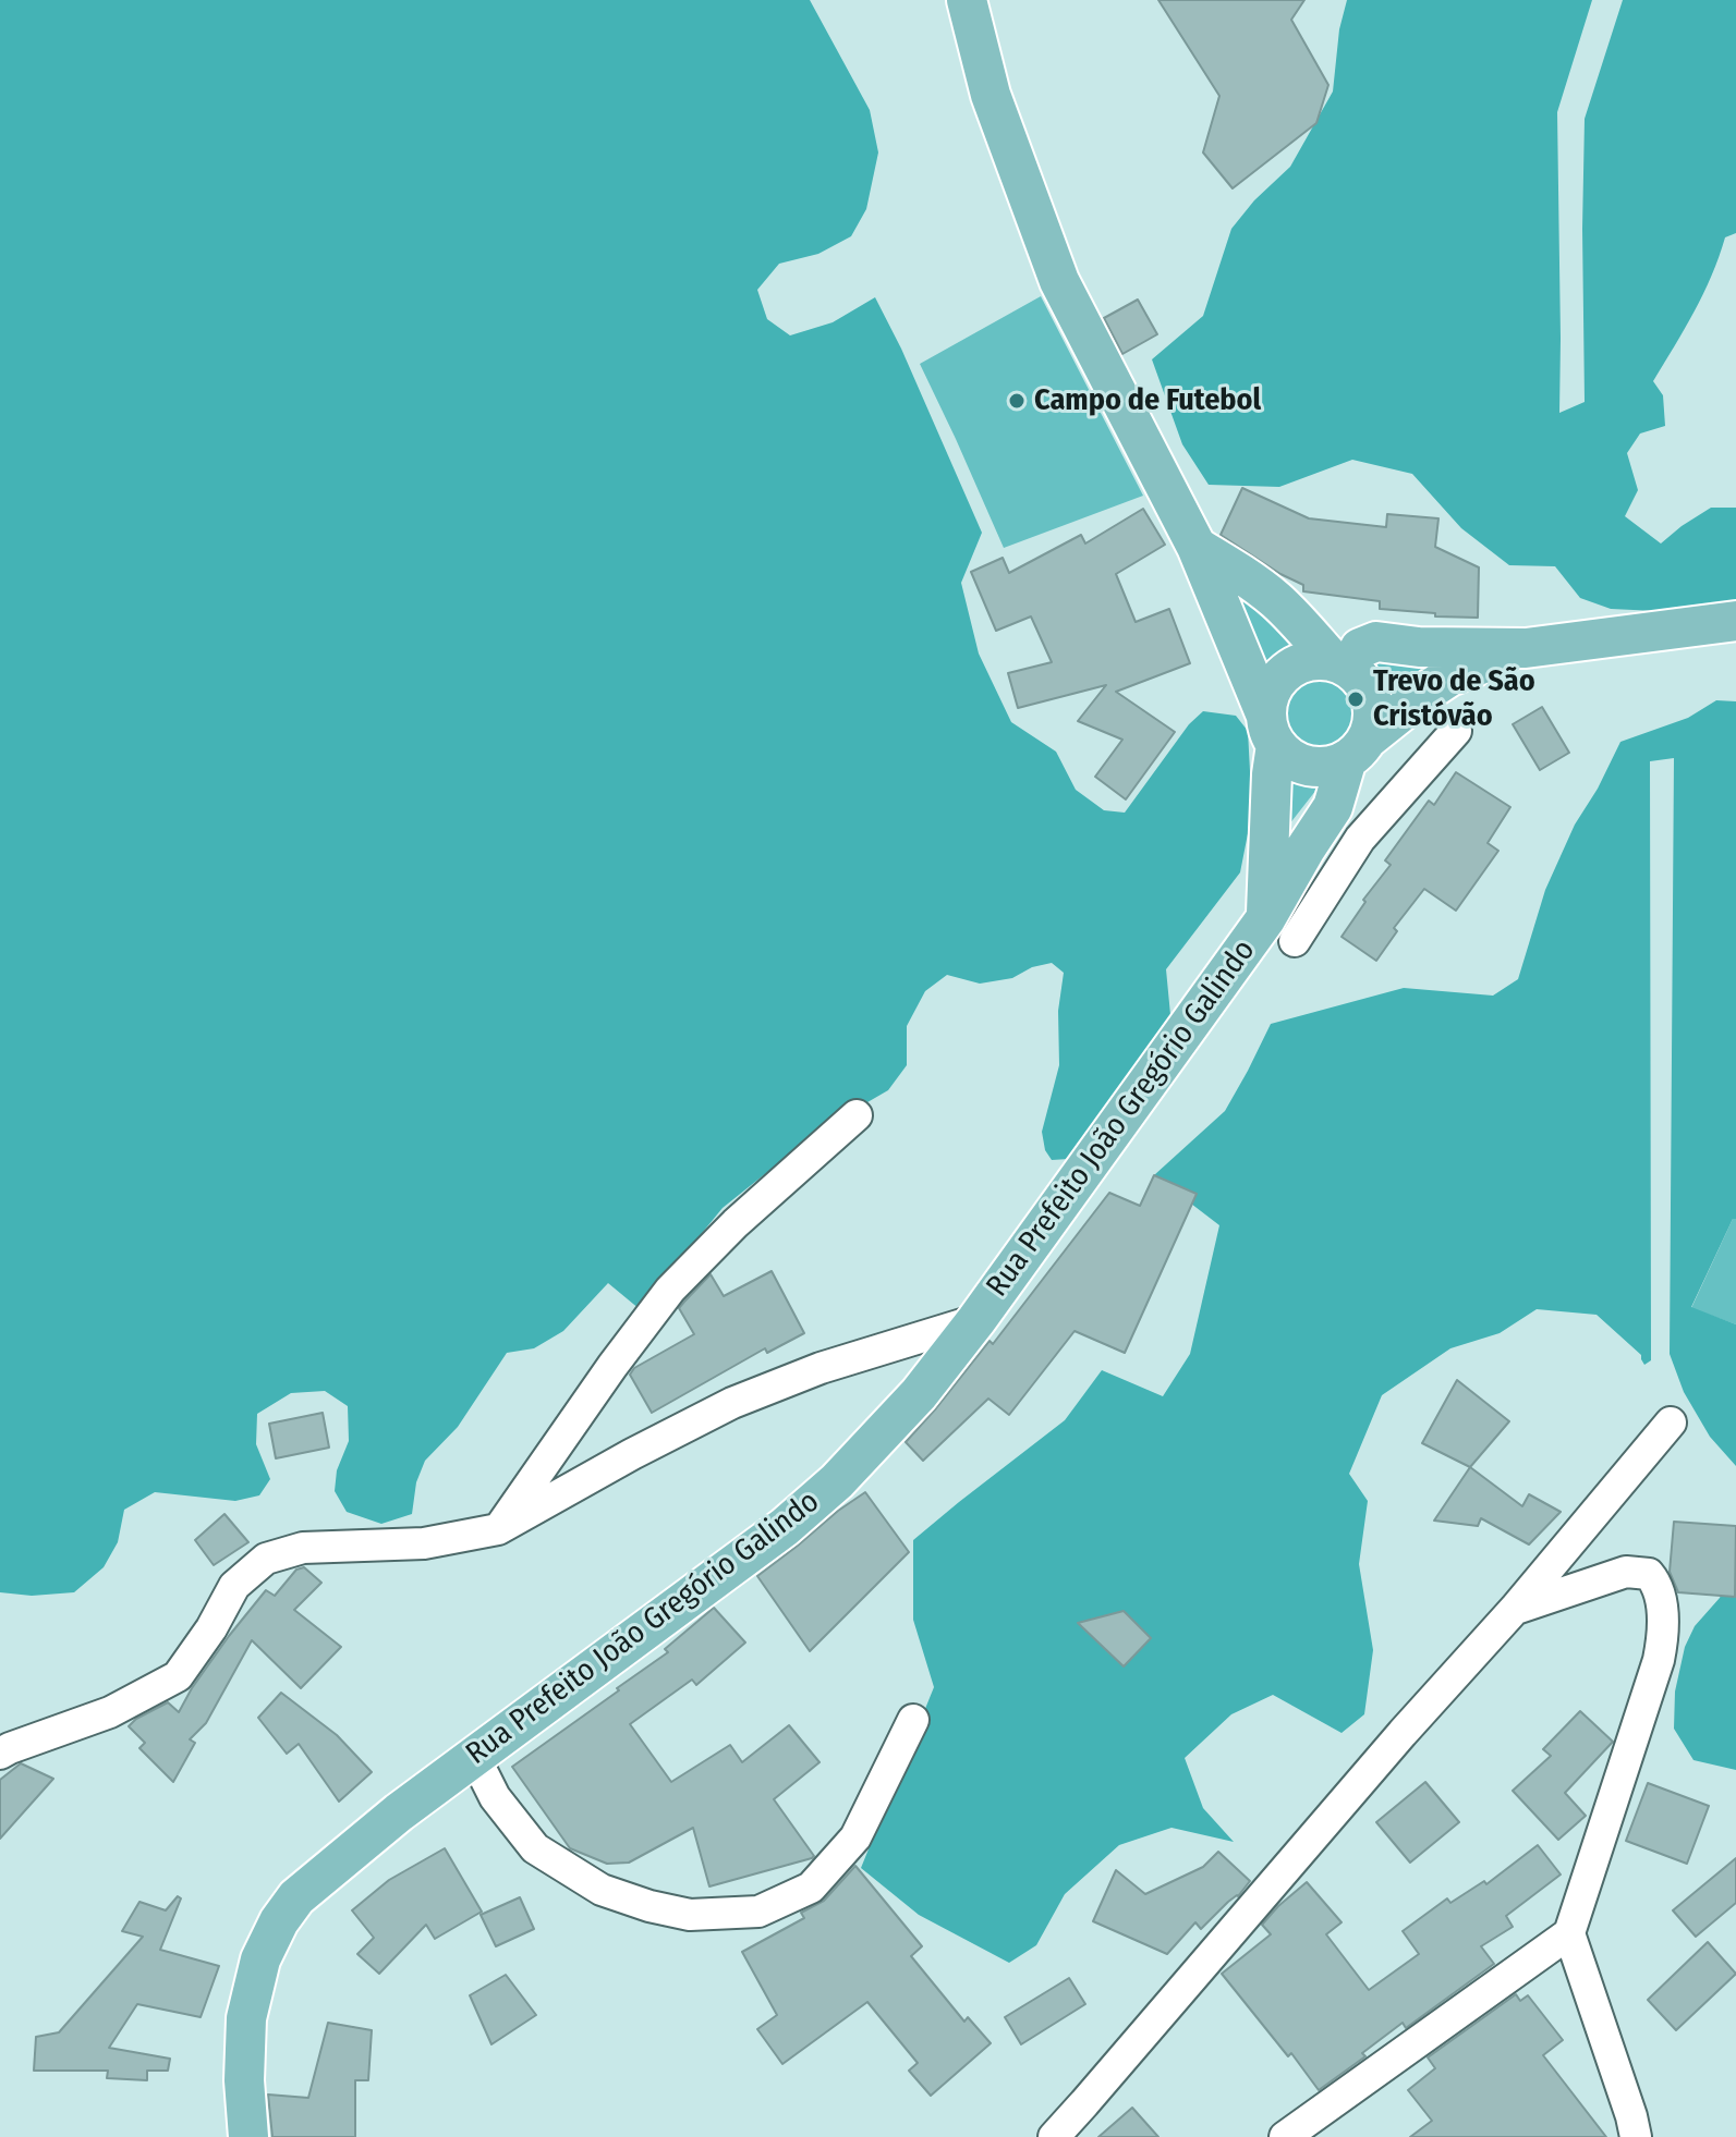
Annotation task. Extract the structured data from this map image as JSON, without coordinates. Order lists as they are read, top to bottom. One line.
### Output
{"streets":{"main road":["Rua Prefeito João Gregório Galindo"]},"places":["Campo de Futebol","Trevo de São Cristóvão"]}
